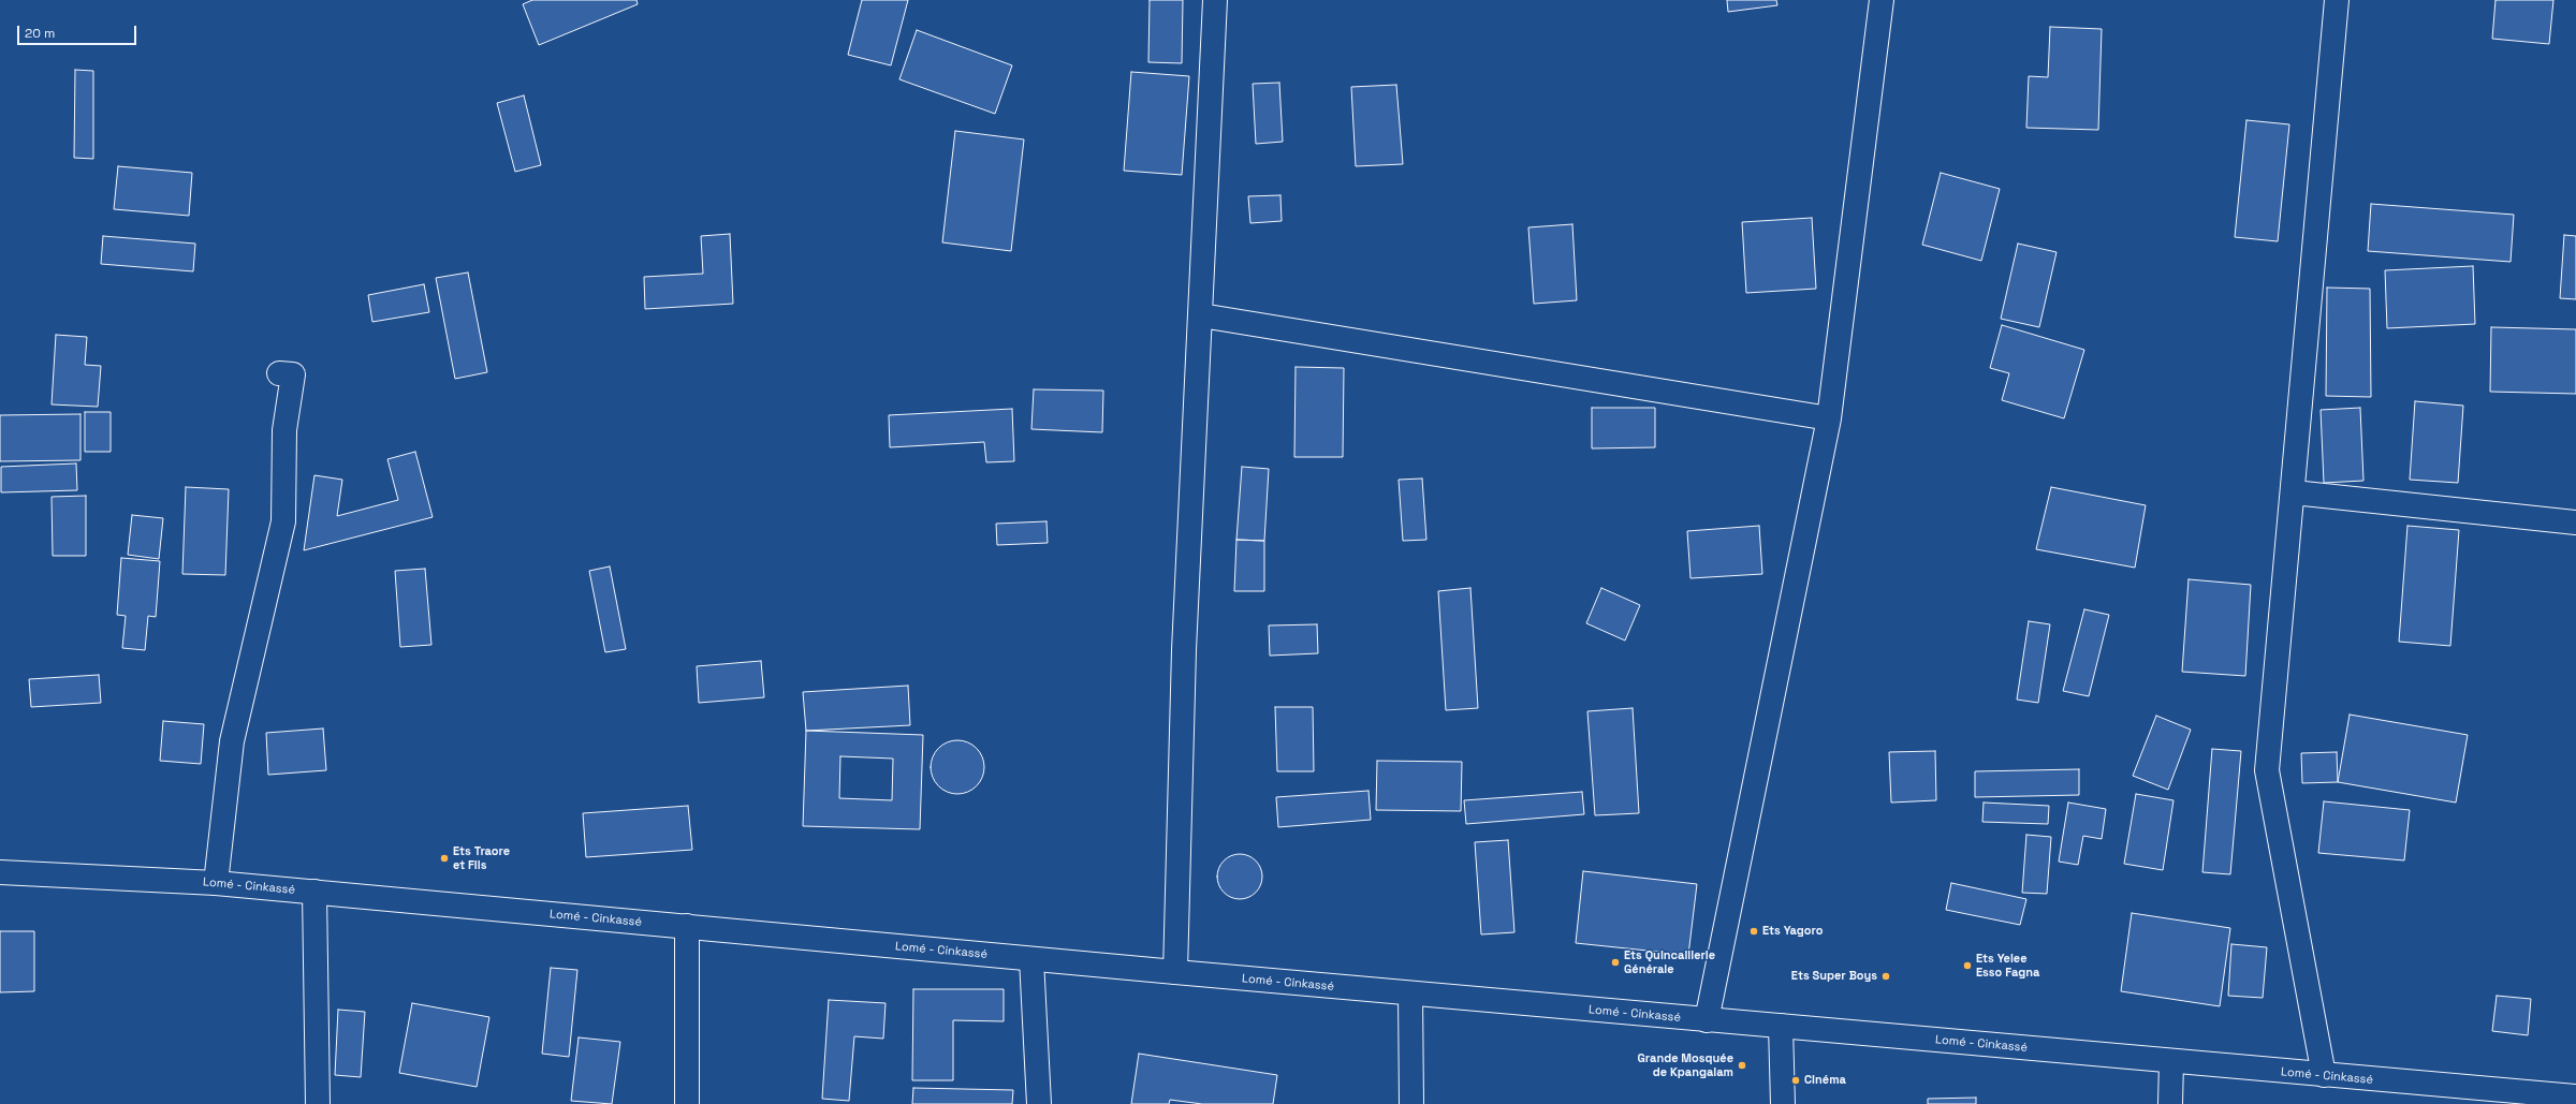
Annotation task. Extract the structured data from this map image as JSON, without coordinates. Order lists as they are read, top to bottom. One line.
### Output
{"streets":{"main road":["Lomé - Cinkassé"]},"places":["Ets Traore et Fils","Ets Yagoro","Ets Quincaillerie Générale","Ets Yelee Esso Fagna","Ets Super Boys","Grande Mosquée de Kpangalam","Cinéma"],"scale_bar":"20 m"}
